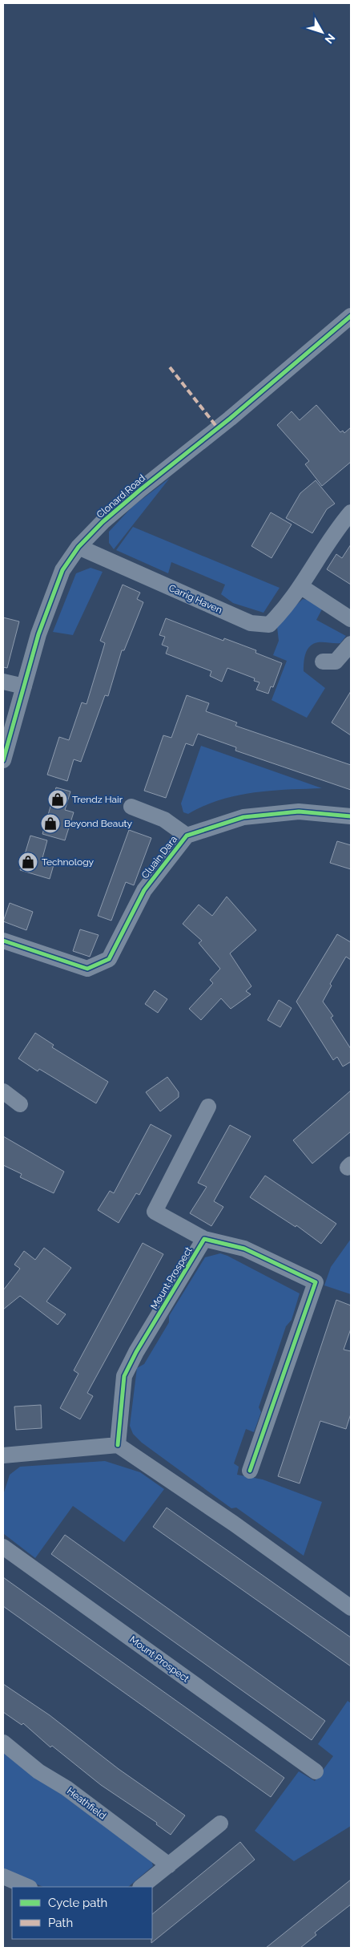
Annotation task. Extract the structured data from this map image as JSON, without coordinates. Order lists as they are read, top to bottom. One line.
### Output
{"streets":{"street":["Clonard Road","Carrig Haven","Cluain Dara","Mount Prospect","Heathfield"]},"crossings":[["Clonard Road","Carrig Haven"]],"places":{"shop":["Trendz Hair","Beyond Beauty","Technology"]},"legend":["Cycle path","Path"],"north":"bottom right"}
